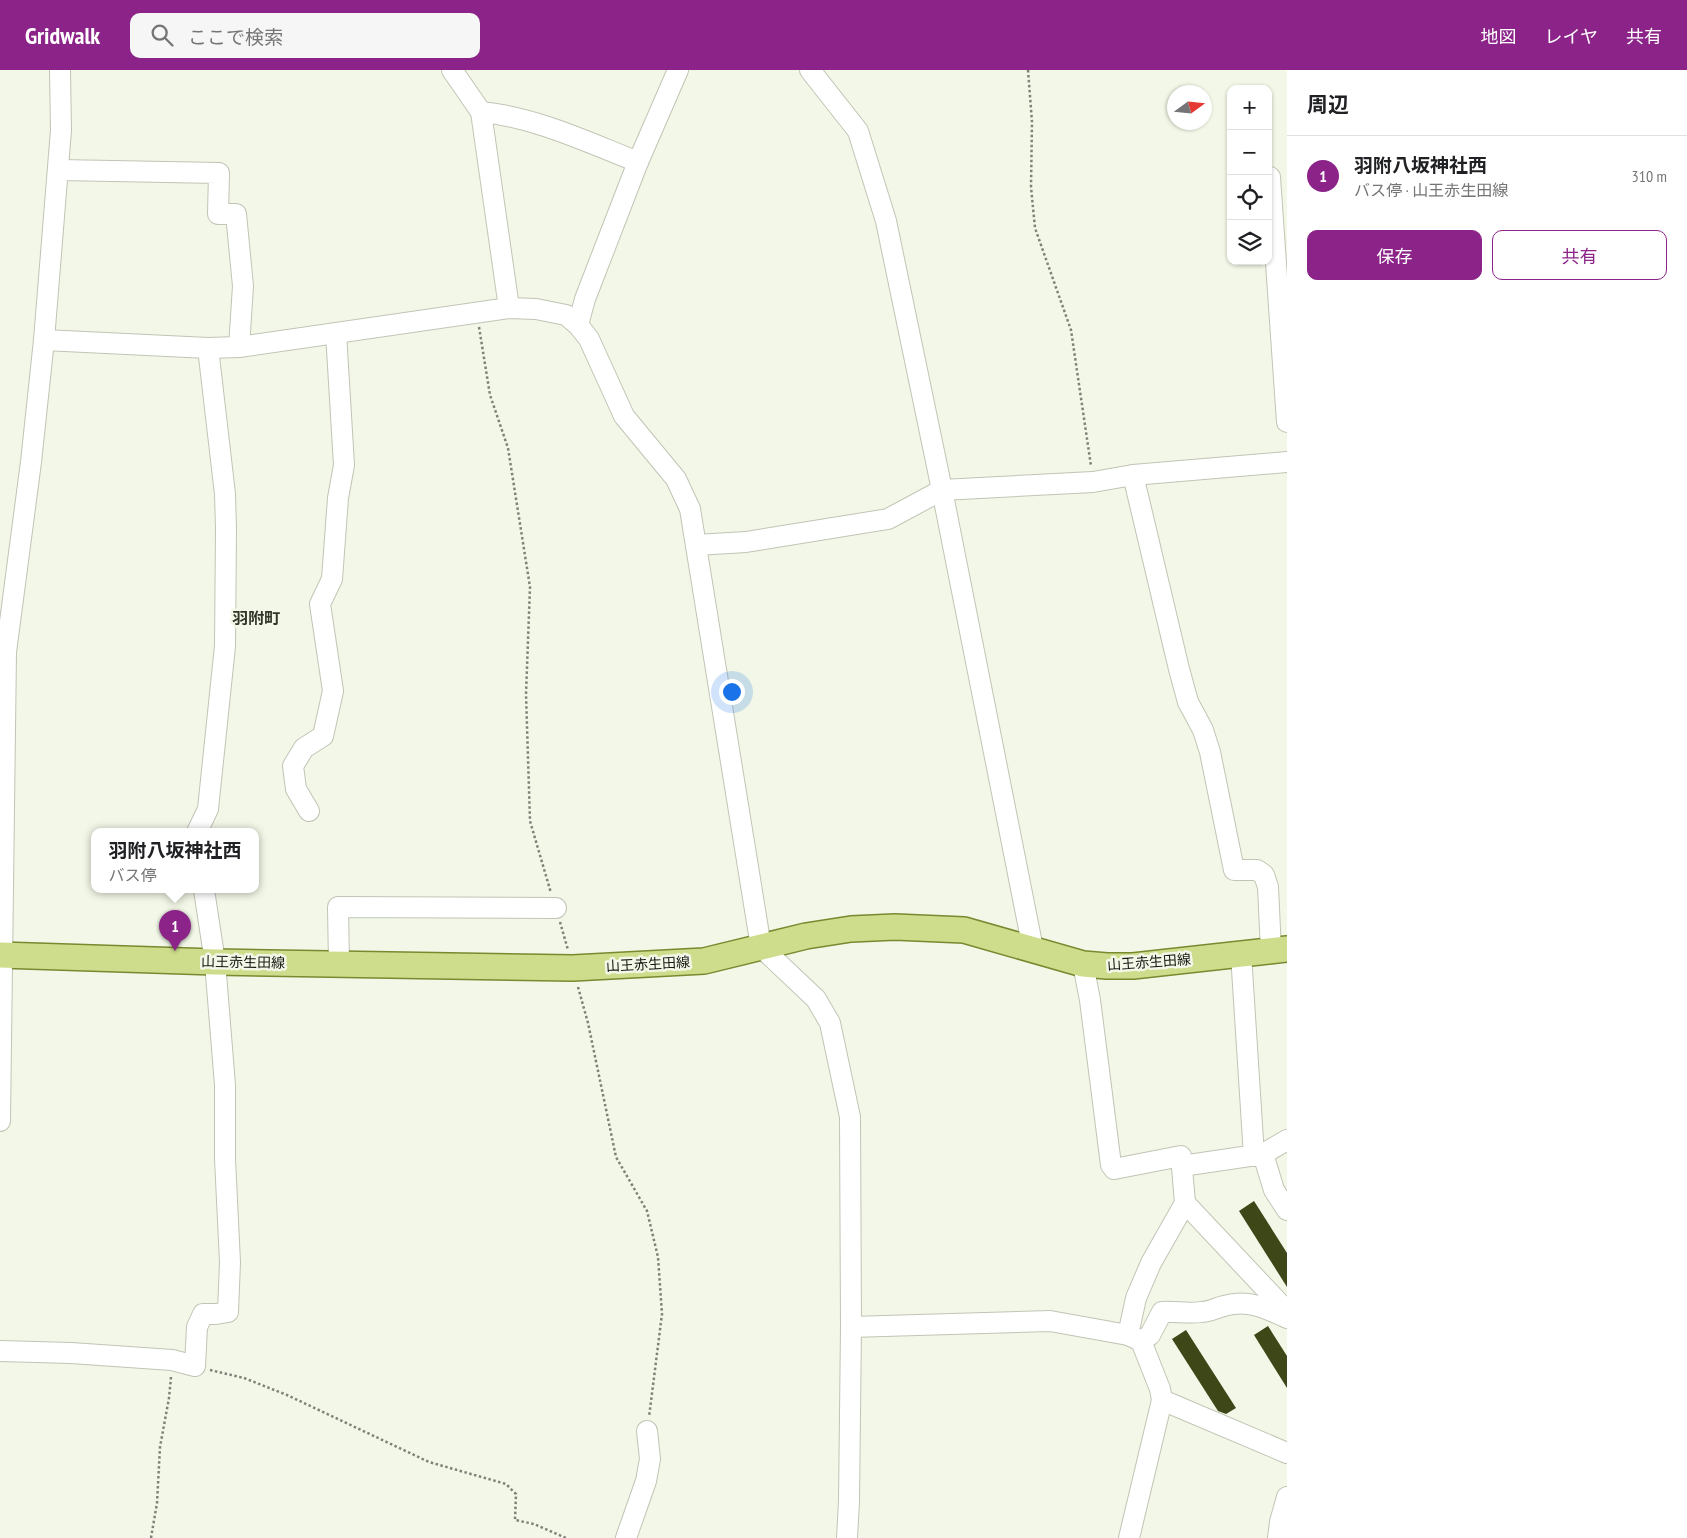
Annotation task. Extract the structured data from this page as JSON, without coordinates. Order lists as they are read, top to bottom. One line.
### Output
{"streets":{"main road":["山王赤生田線"]},"districts":["羽附町"],"north":"right","page":{"header":"Gridwalk","search":"ここで検索","nav":["地図","レイヤ","共有"],"heading":"周辺","map_buttons":["+","−"],"list":[{"mark":"1","name":"羽附八坂神社西","note":"バス停 · 山王赤生田線","value":"310 m"}],"buttons":["保存","共有"],"popup":["羽附八坂神社西","バス停"],"pins":"1"}}
